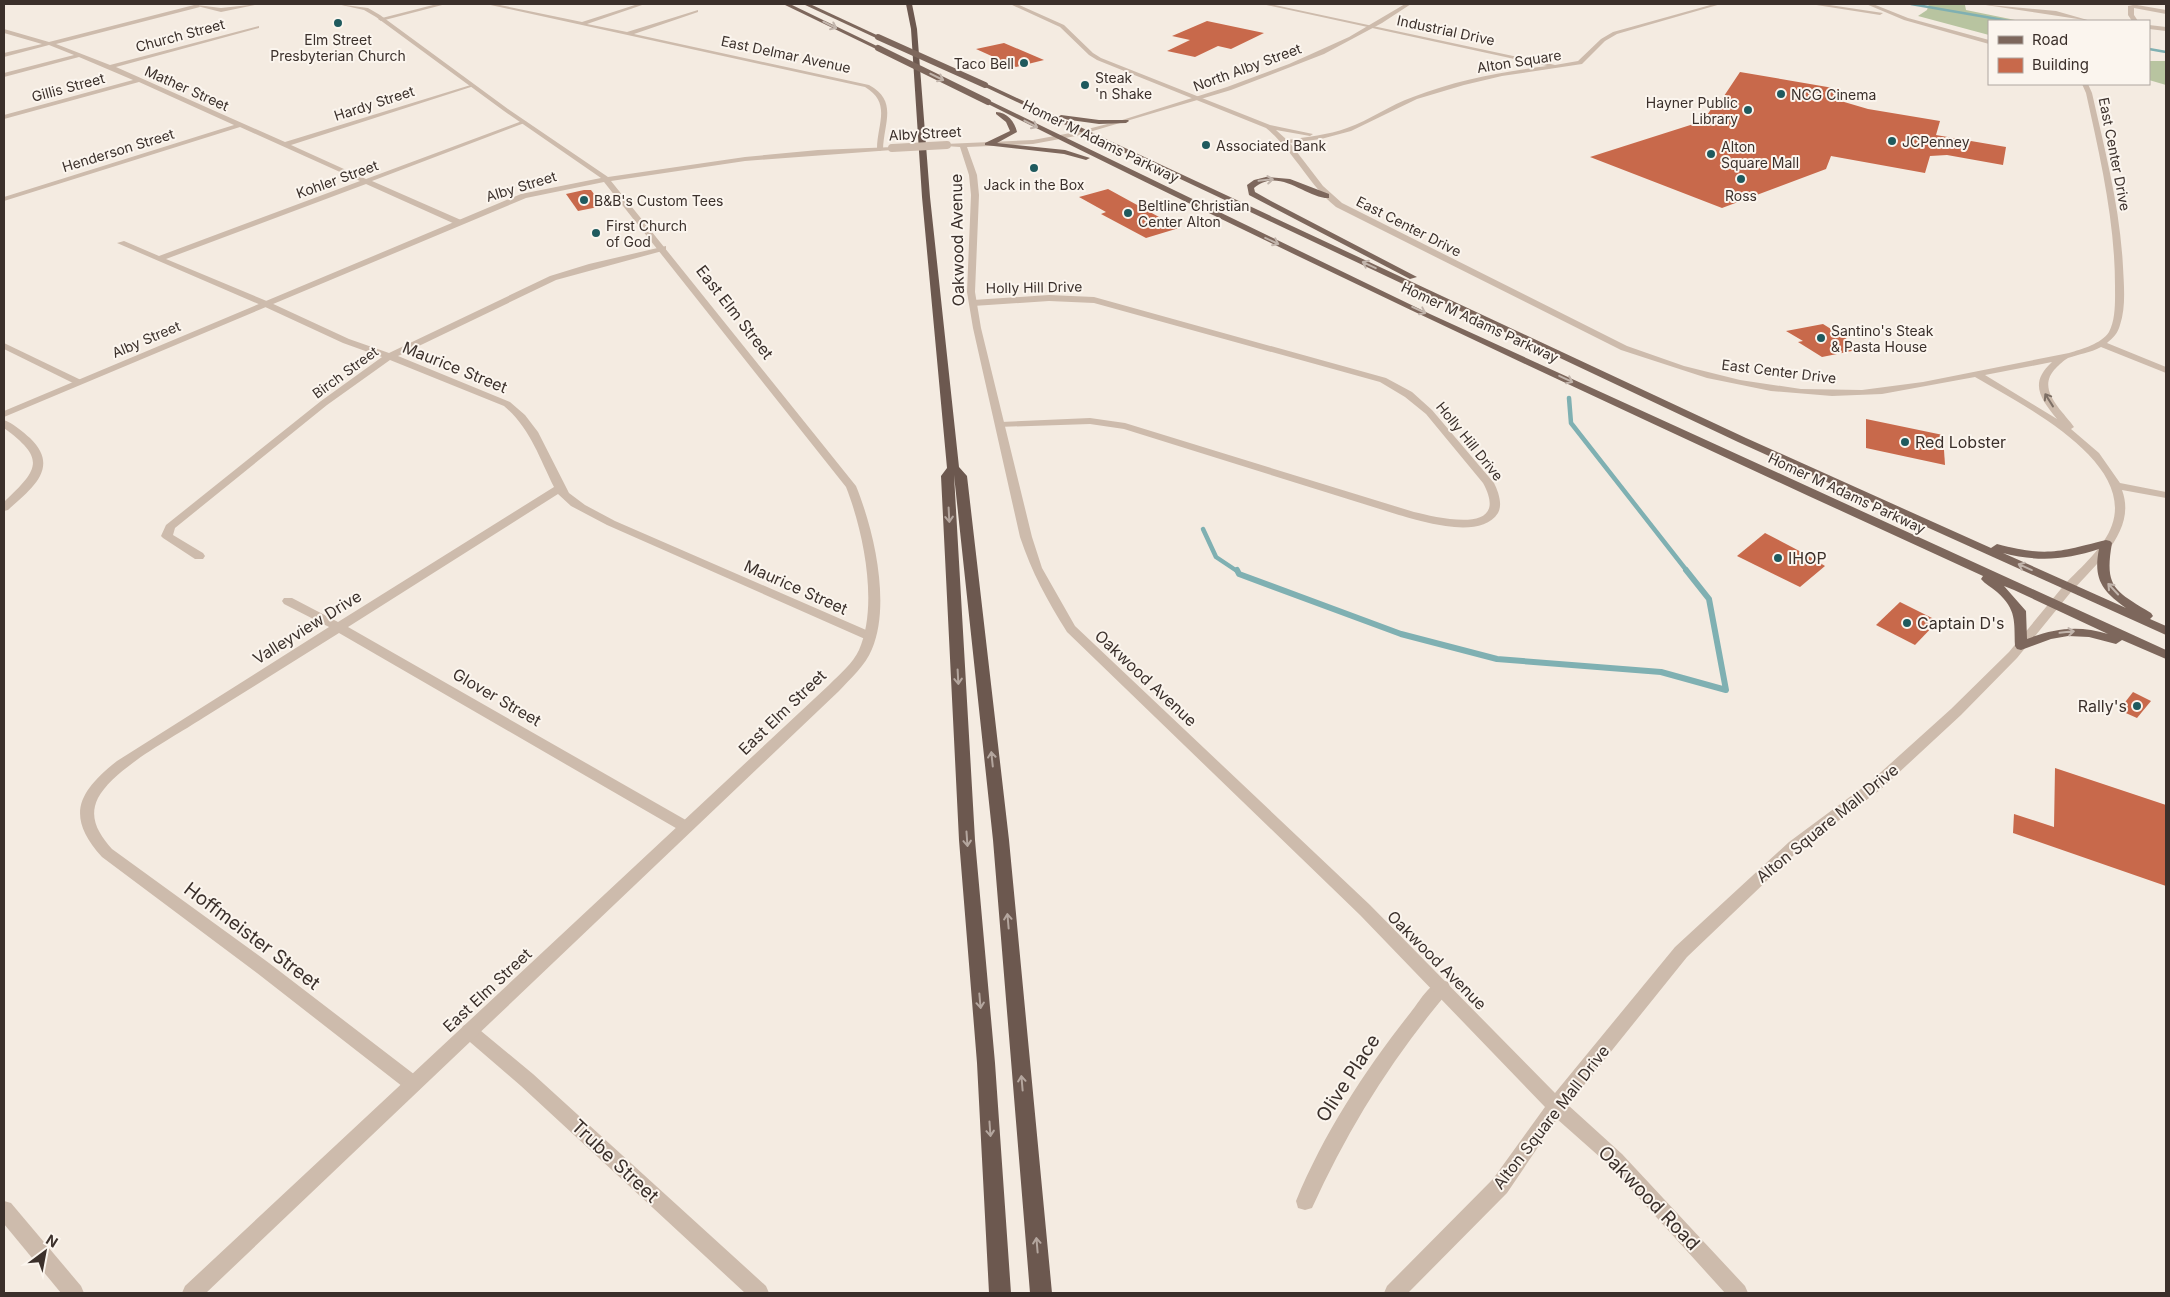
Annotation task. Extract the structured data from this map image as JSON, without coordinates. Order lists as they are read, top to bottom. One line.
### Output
{"streets":{"main road":["Homer M Adams Parkway"],"street":["Industrial Drive","Church Street","East Delmar Avenue","Alton Square","North Alby Street","Gillis Street","Mather Street","Hardy Street","Alby Street","Henderson Street","East Center Drive","Kohler Street","Oakwood Avenue","Holly Hill Drive","East Elm Street","Maurice Street","Birch Street","Valleyview Drive","Glover Street","Alton Square Mall Drive","Hoffmeister Street","Olive Place","Trube Street","Oakwood Road"]},"crossings":[["Industrial Drive","Alton Square"],["Industrial Drive","North Alby Street"],["Church Street","Mather Street"],["East Delmar Avenue","Alby Street"],["Alton Square","East Center Drive"],["North Alby Street","Alby Street"],["North Alby Street","Homer M Adams Parkway"],["North Alby Street","East Center Drive"],["Gillis Street","Mather Street"],["Mather Street","Hardy Street"],["Mather Street","Alby Street"],["Mather Street","Henderson Street"],["Mather Street","Kohler Street"],["Hardy Street","East Elm Street"],["Alby Street","Homer M Adams Parkway"],["Alby Street","Oakwood Avenue"],["Alby Street","East Elm Street"],["Alby Street","Maurice Street"],["Homer M Adams Parkway","Alton Square Mall Drive"],["East Center Drive","Alton Square Mall Drive"],["Kohler Street","East Elm Street"],["Kohler Street","Maurice Street"],["Oakwood Avenue","Holly Hill Drive"],["Oakwood Avenue","Alton Square Mall Drive"],["Oakwood Avenue","Olive Place"],["Oakwood Avenue","Oakwood Road"],["East Elm Street","Maurice Street"],["East Elm Street","Birch Street"],["East Elm Street","Glover Street"],["East Elm Street","Hoffmeister Street"],["East Elm Street","Trube Street"],["Maurice Street","Birch Street"],["Maurice Street","Valleyview Drive"],["Valleyview Drive","Glover Street"],["Valleyview Drive","Hoffmeister Street"],["Alton Square Mall Drive","Oakwood Road"]],"places":["Elm Street Presbyterian Church","Taco Bell","Steak 'n Shake","NCG Cinema","Hayner Public Library","JCPenney","Associated Bank","Alton Square Mall","Jack in the Box","Ross","B&B's Custom Tees","Beltline Christian Center Alton","First Church of God","Santino's Steak & Pasta House","Red Lobster","IHOP","Captain D's","Rally's"],"legend":["Road","Building"],"north":"top right"}
